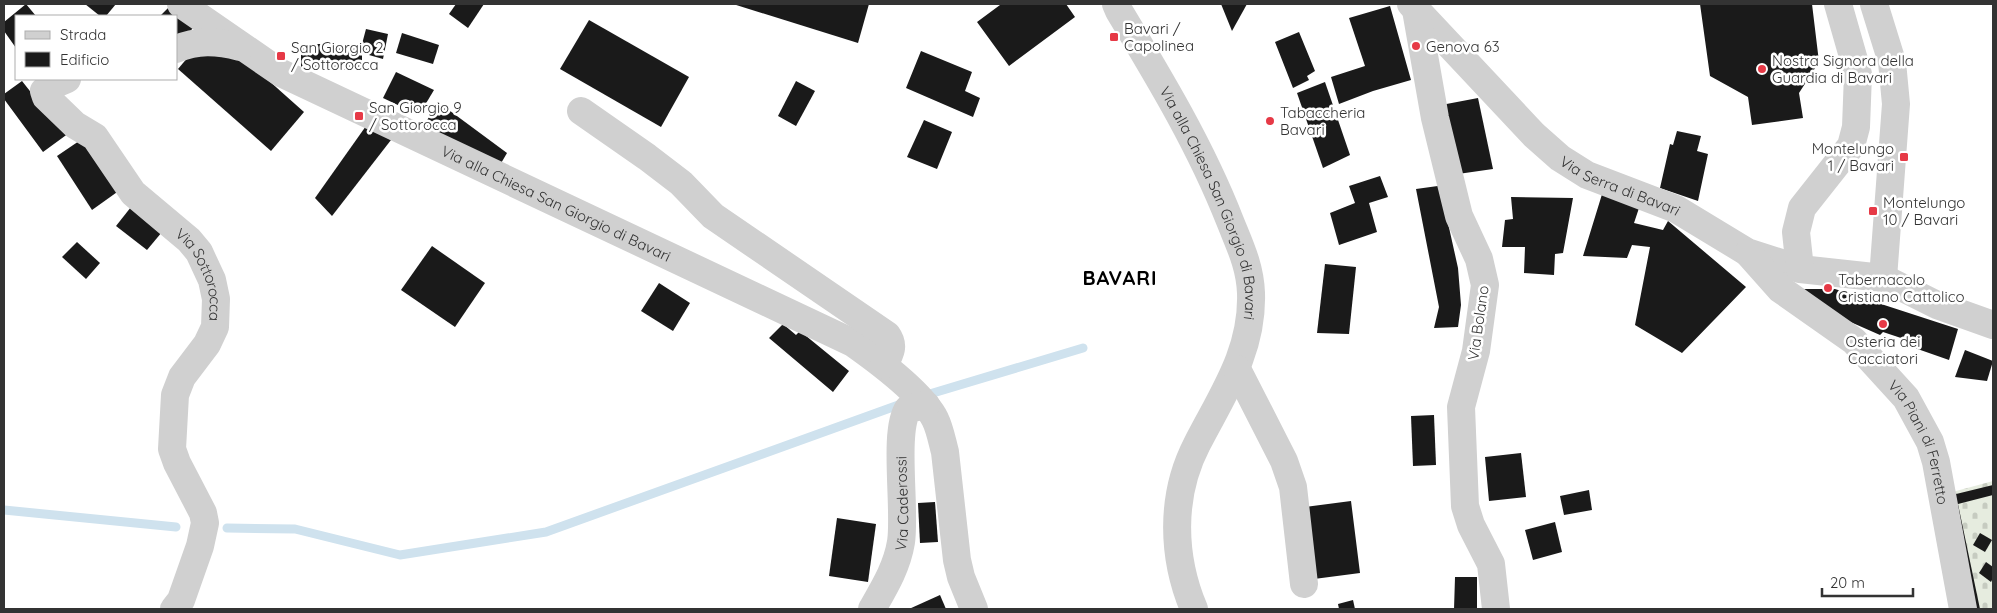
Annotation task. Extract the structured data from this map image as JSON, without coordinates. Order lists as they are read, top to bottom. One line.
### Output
{"streets":{"street":["Via Serra di Bavari","Via alla Chiesa San Giorgio di Bavari","Via Sottorocca","Via Bolano","Via Piani di Ferretto","Via Caderossi"]},"crossings":[["Via Serra di Bavari","Via Bolano"],["Via Serra di Bavari","Via Piani di Ferretto"],["Via alla Chiesa San Giorgio di Bavari","Via Caderossi"]],"districts":["BAVARI"],"places":{"transit":["Bavari / Capolinea","San Giorgio 2 / Sottorocca","San Giorgio 9 / Sottorocca","Montelungo 1 / Bavari","Montelungo 10 / Bavari"],"other":["Genova 63","Nostra Signora della Guardia di Bavari","Tabaccheria Bavari","Tabernacolo Cristiano Cattolico","Osteria dei Cacciatori"]},"legend":["Strada","Edificio"],"scale_bar":"20 m"}
